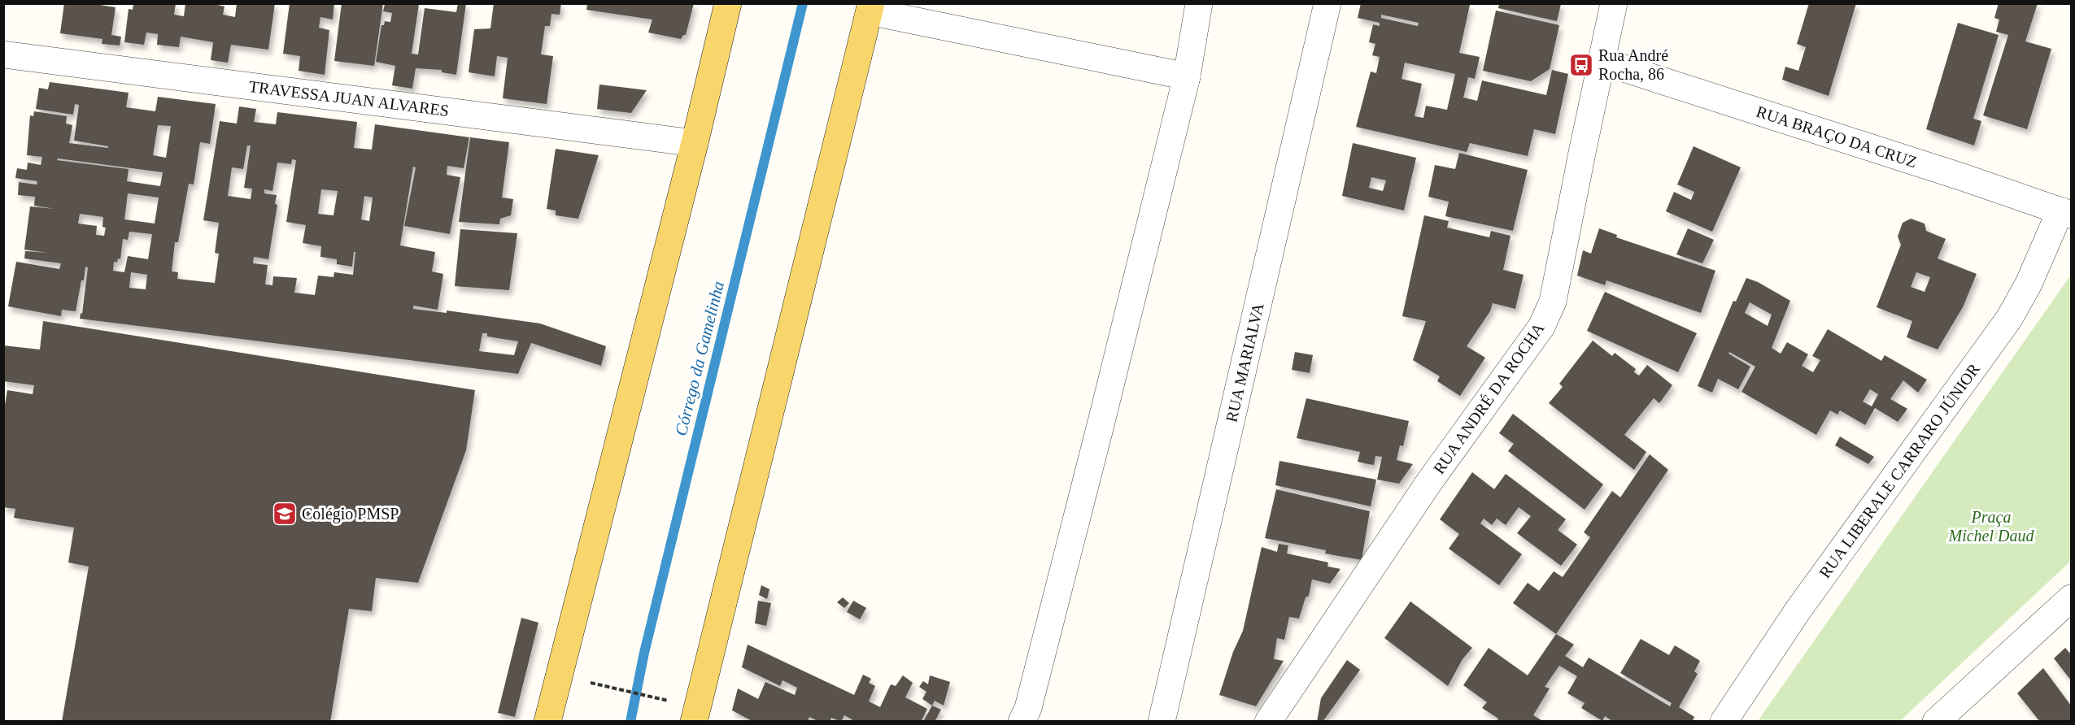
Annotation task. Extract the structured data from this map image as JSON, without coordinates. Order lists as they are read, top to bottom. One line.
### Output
{"streets":{"street":["TRAVESSA JUAN ALVARES","RUA BRAÇO DA CRUZ","RUA MARIALVA","RUA ANDRÉ DA ROCHA","RUA LIBERALE CARRARO JÚNIOR"]},"crossings":[["RUA BRAÇO DA CRUZ","RUA ANDRÉ DA ROCHA"],["RUA BRAÇO DA CRUZ","RUA LIBERALE CARRARO JÚNIOR"]],"water":["Córrego da Gamelinha"],"parks":["Praça Michel Daud"],"places":{"bus stop":["Rua André Rocha, 86"],"school or university":["Colégio PMSP"]}}
